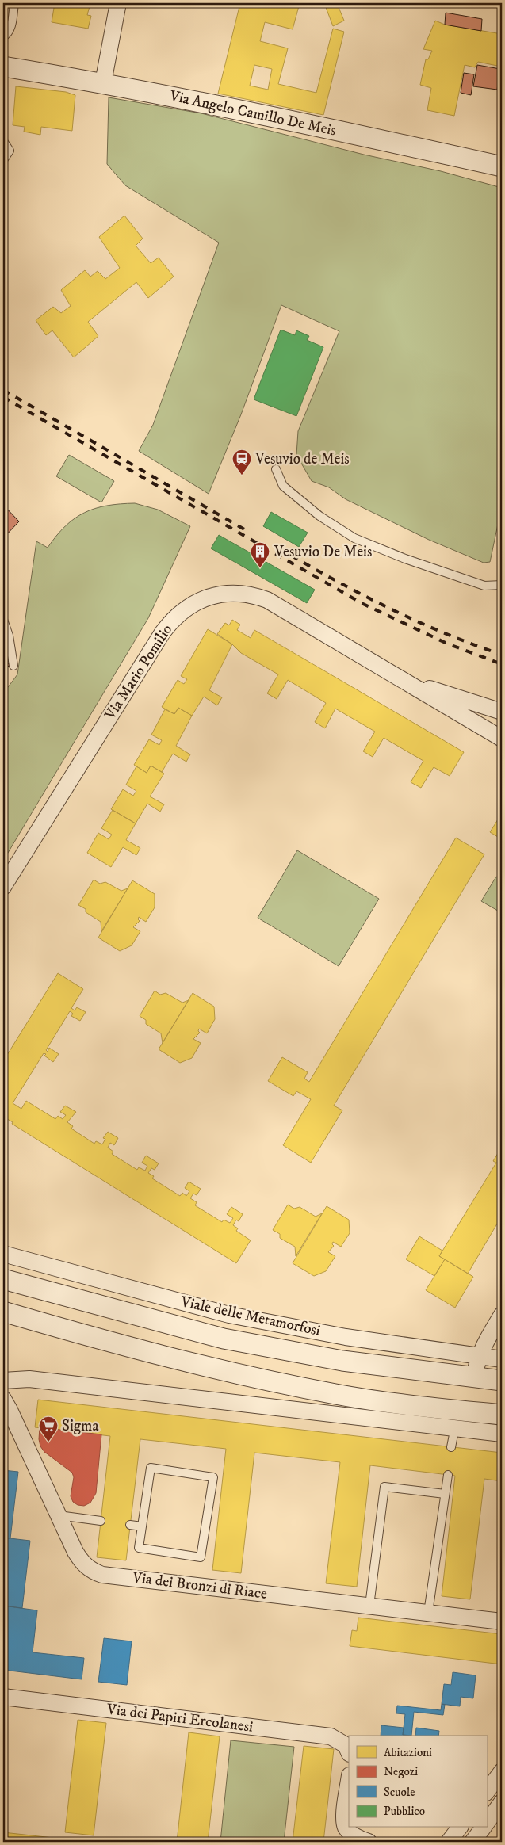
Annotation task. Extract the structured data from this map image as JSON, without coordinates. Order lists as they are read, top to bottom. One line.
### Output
{"streets":{"street":["Via Angelo Camillo De Meis","Via Mario Pomilio","Viale delle Metamorfosi","Via dei Bronzi di Riace","Via dei Papiri Ercolanesi"]},"places":{"station":["Vesuvio de Meis"],"building":["Vesuvio De Meis"],"supermarket":["Sigma"]},"legend":["Abitazioni","Negozi","Scuole","Pubblico"]}
